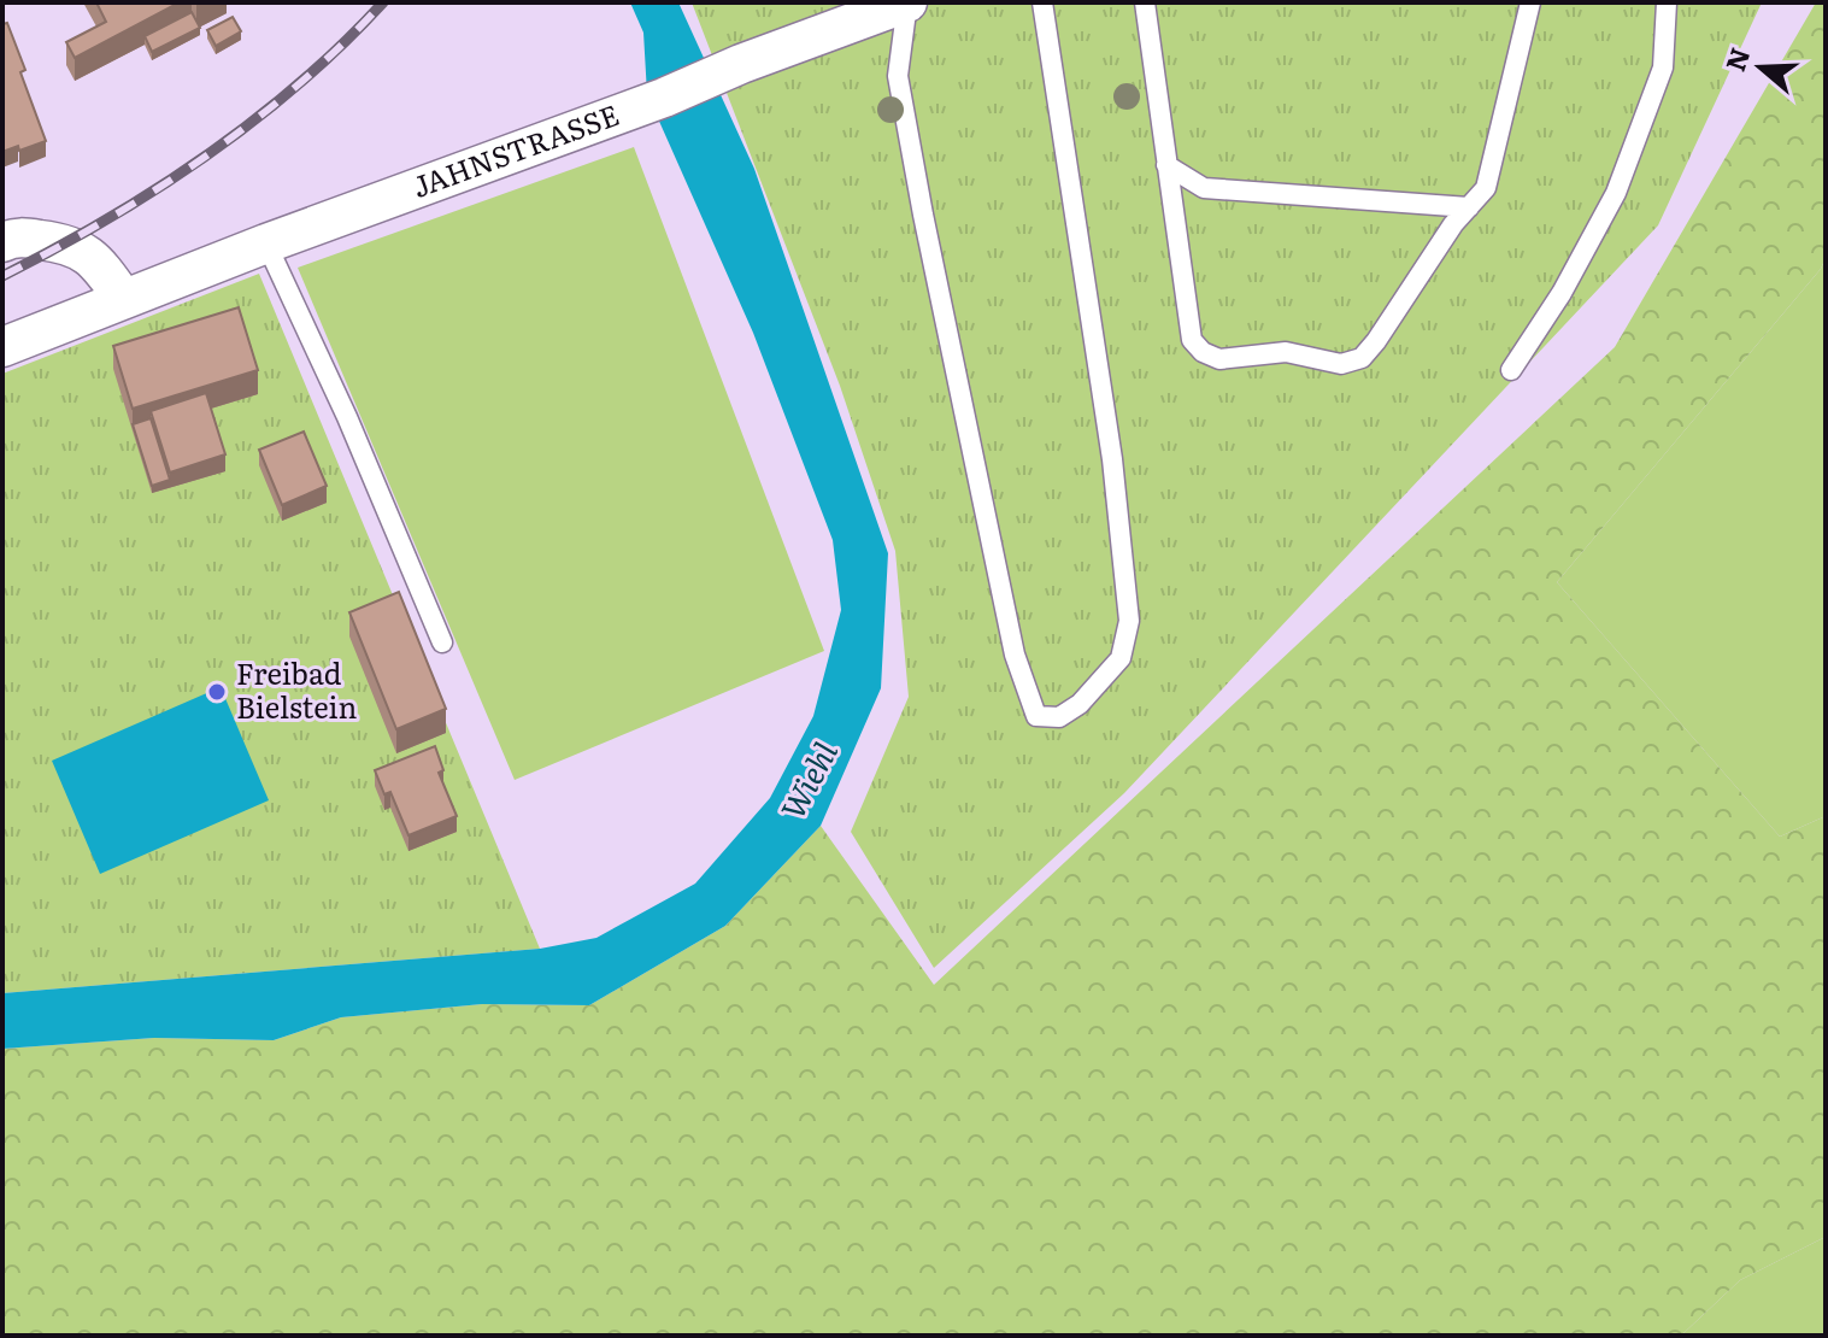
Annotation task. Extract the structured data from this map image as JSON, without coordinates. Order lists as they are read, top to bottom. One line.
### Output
{"streets":{"street":["JAHNSTRASSE"]},"water":["Wiehl"],"places":["Freibad Bielstein"],"north":"left"}
